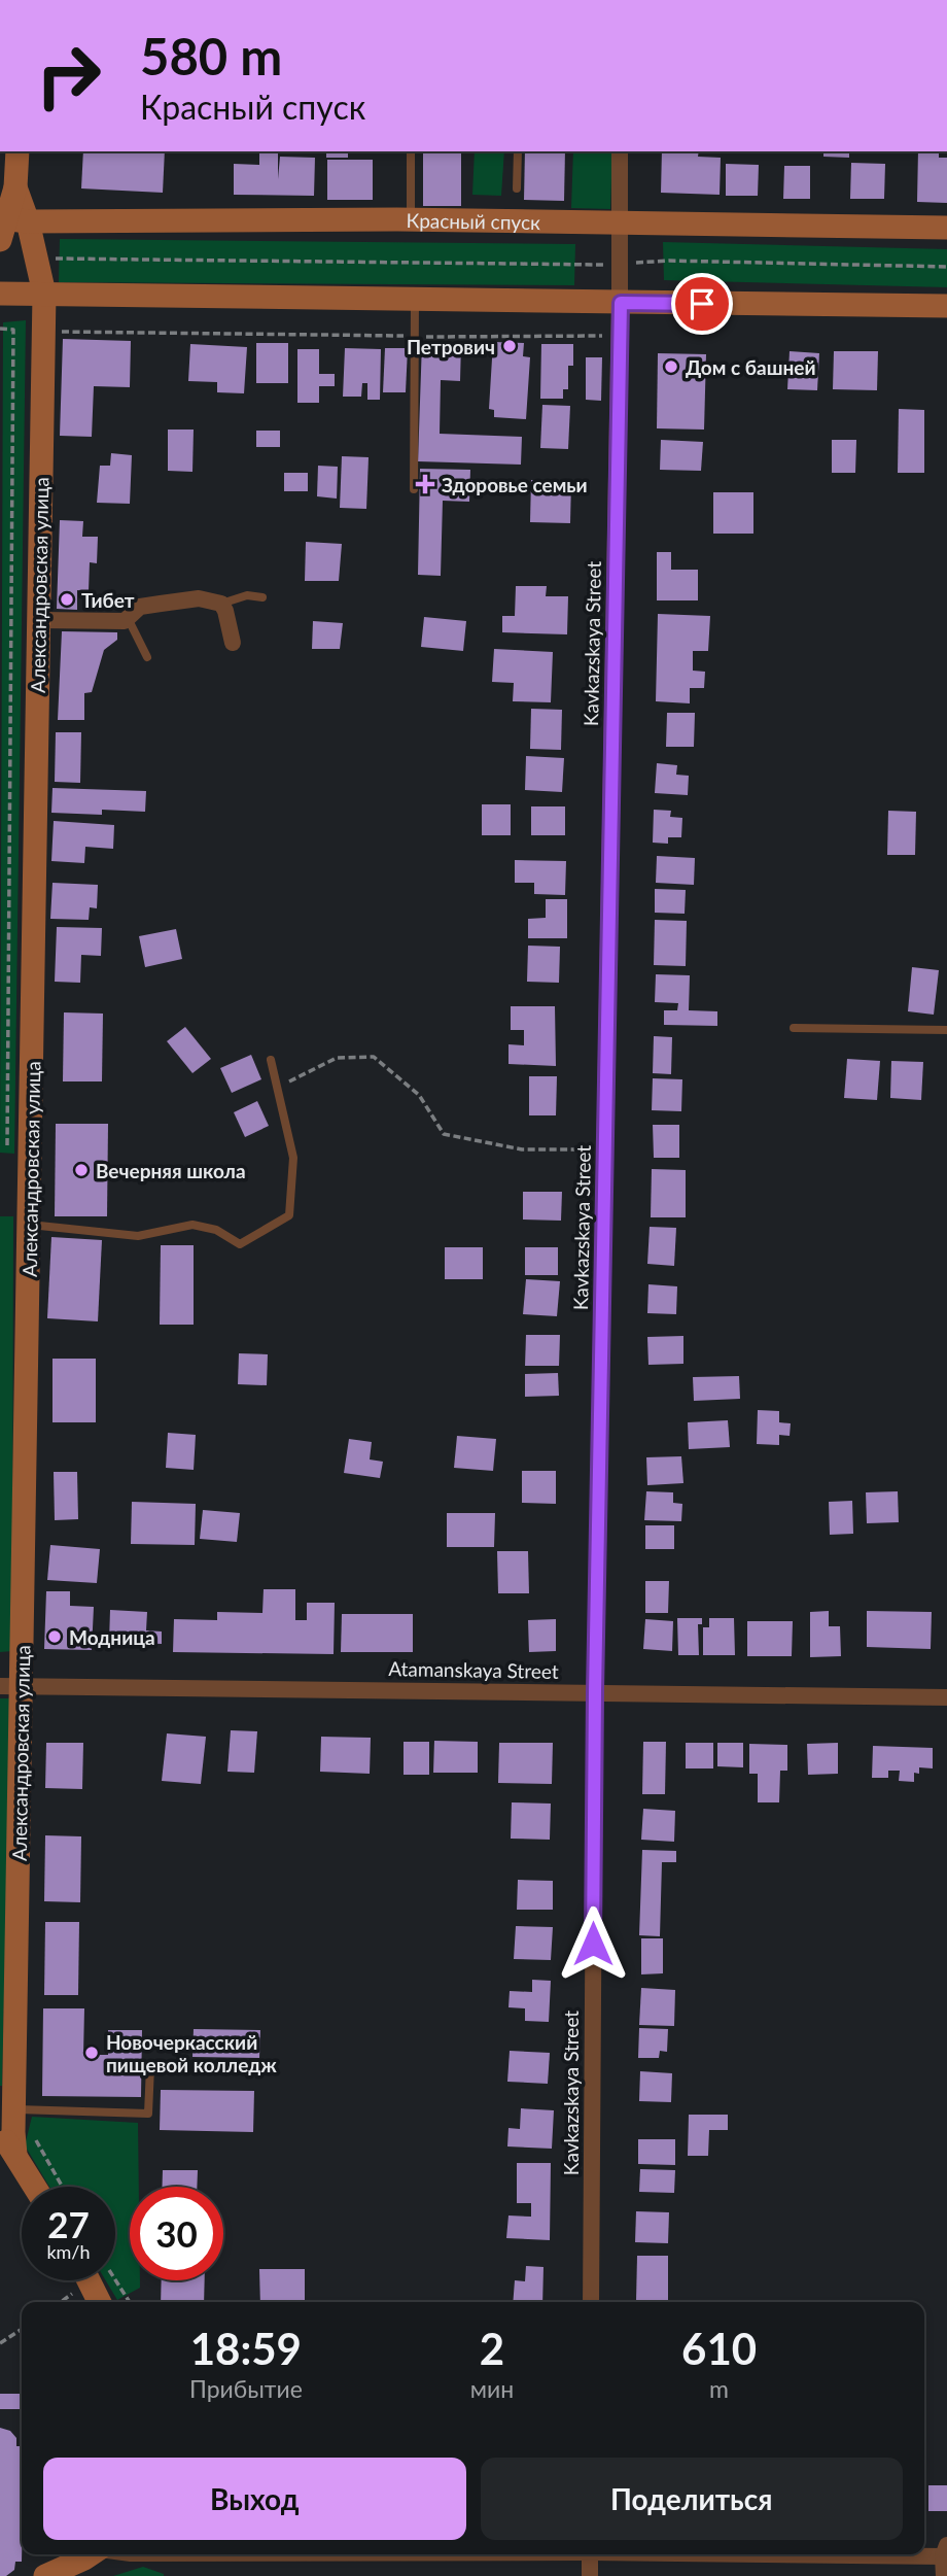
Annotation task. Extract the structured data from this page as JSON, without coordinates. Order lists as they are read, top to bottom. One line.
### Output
{"streets":{"street":["Красный спуск","Александровская улица","Kavkazskaya Street","Atamanskaya Street"]},"crossings":[["Красный спуск","Александровская улица"],["Красный спуск","Kavkazskaya Street"],["Александровская улица","Atamanskaya Street"],["Kavkazskaya Street","Atamanskaya Street"]],"places":{"other":["Петрович","Дом с башней","Тибет","Вечерняя школа","Модница","Новочеркасский пищевой колледж"],"health":["Здоровье семьи"]},"page":{"turn":["580 m","Красный спуск"],"speed":"27 km/h","limit":"30","eta":["18:59","Прибытие","2","мин","610","m"],"buttons":["Выход","Поделиться"]}}
